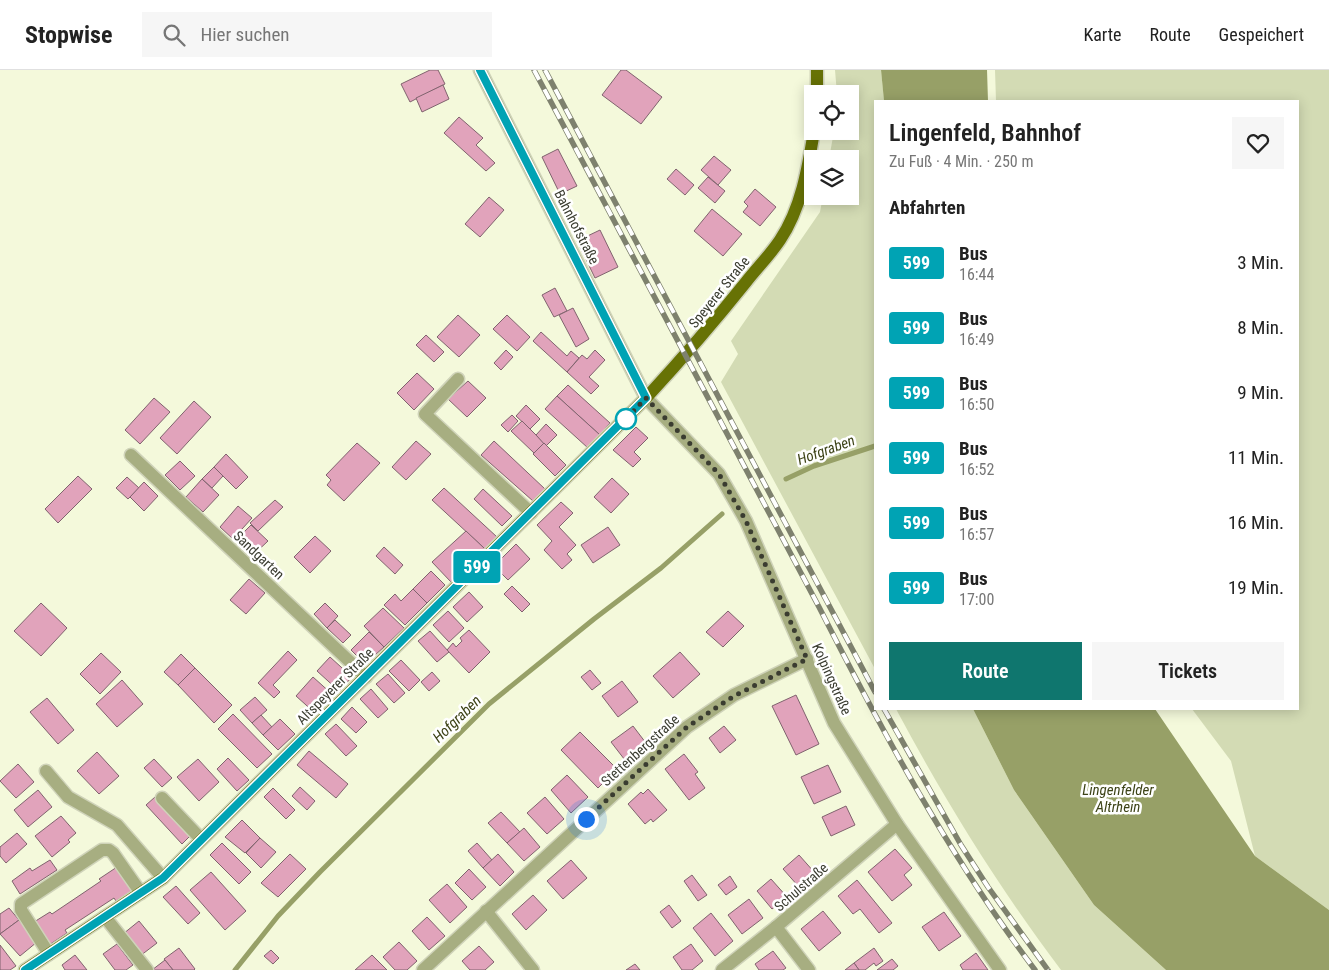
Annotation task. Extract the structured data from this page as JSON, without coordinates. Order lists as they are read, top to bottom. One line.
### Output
{"streets":{"main road":["Speyerer Straße","Altspeyerer Straße"],"street":["Bahnhofstraße","Sandgarten","Kolpingstraße","Stettenbergstraße","Schulstraße"]},"crossings":[["Bahnhofstraße","Speyerer Straße"],["Bahnhofstraße","Kolpingstraße"],["Bahnhofstraße","Altspeyerer Straße"],["Speyerer Straße","Kolpingstraße"],["Speyerer Straße","Altspeyerer Straße"],["Sandgarten","Altspeyerer Straße"],["Kolpingstraße","Altspeyerer Straße"],["Kolpingstraße","Stettenbergstraße"],["Kolpingstraße","Schulstraße"]],"water":["Hofgraben","Lingenfelder Altrhein"],"lines":["bus line 599"],"page":{"header":"Stopwise","search":"Hier suchen","nav":["Karte","Route","Gespeichert"],"on_map":"599","heading":[["Lingenfeld, Bahnhof","Zu Fuß · 4 Min. · 250 m"],"Abfahrten"],"list":[{"mark":"599","name":"Bus","note":"16:44","value":"3 Min."},{"mark":"599","name":"Bus","note":"16:49","value":"8 Min."},{"mark":"599","name":"Bus","note":"16:50","value":"9 Min."},{"mark":"599","name":"Bus","note":"16:52","value":"11 Min."},{"mark":"599","name":"Bus","note":"16:57","value":"16 Min."},{"mark":"599","name":"Bus","note":"17:00","value":"19 Min."}],"buttons":["Route","Tickets"]}}
